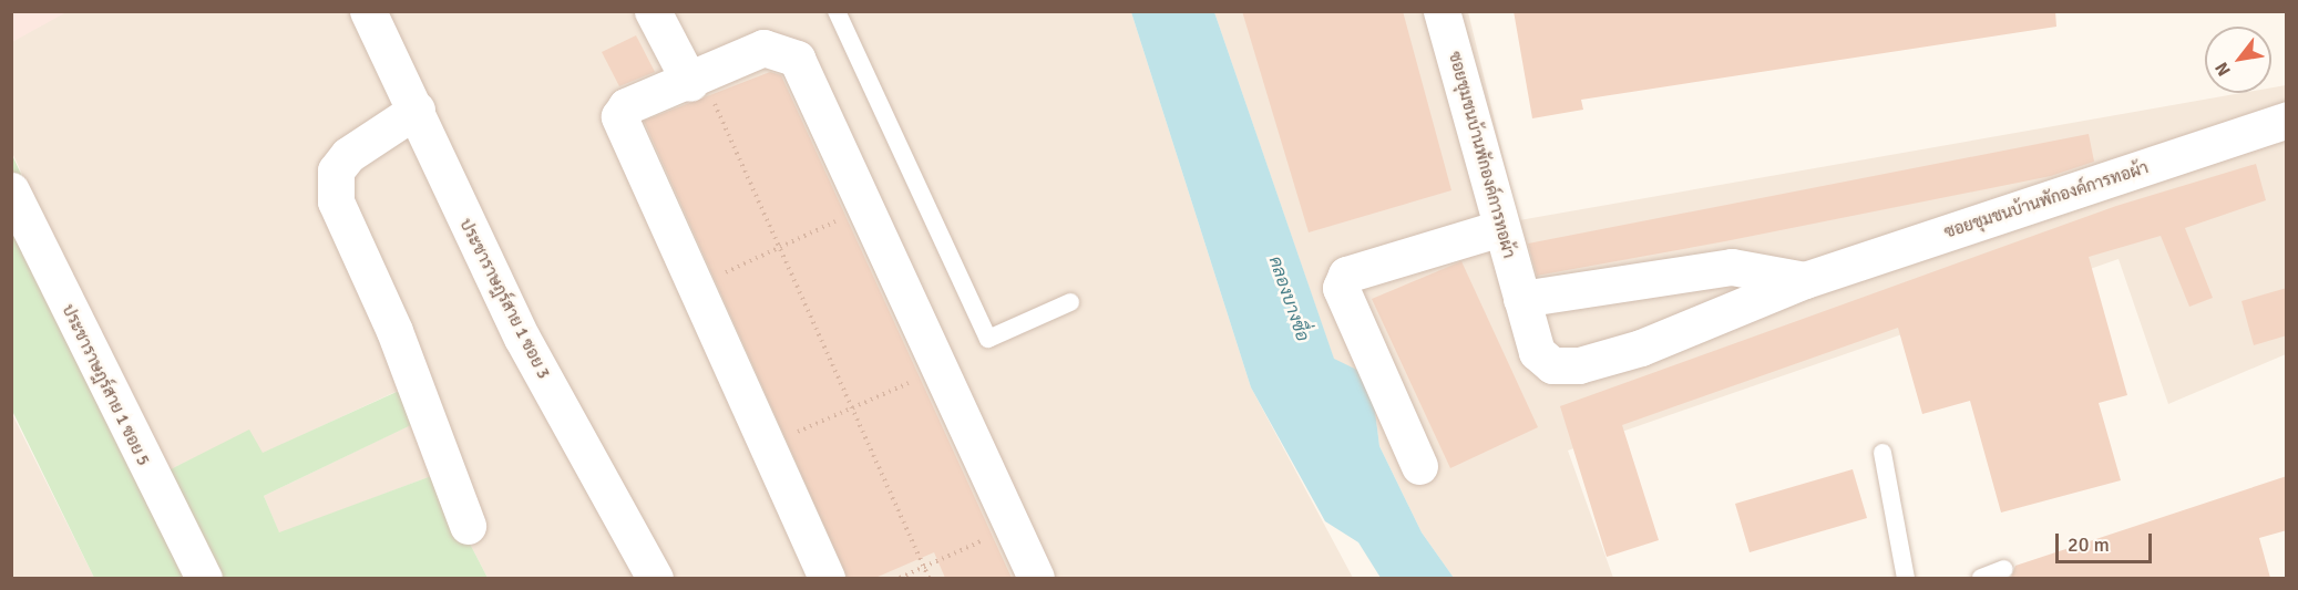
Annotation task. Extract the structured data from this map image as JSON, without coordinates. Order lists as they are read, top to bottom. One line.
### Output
{"streets":{"street":["ซอยชุมชนบ้านพักองค์การทอผ้า","ประชาราษฎร์สาย 1 ซอย 3","ประชาราษฎร์สาย 1 ซอย 5"]},"water":["คลองบางซื่อ"],"scale_bar":"20 m","north":"bottom left"}
